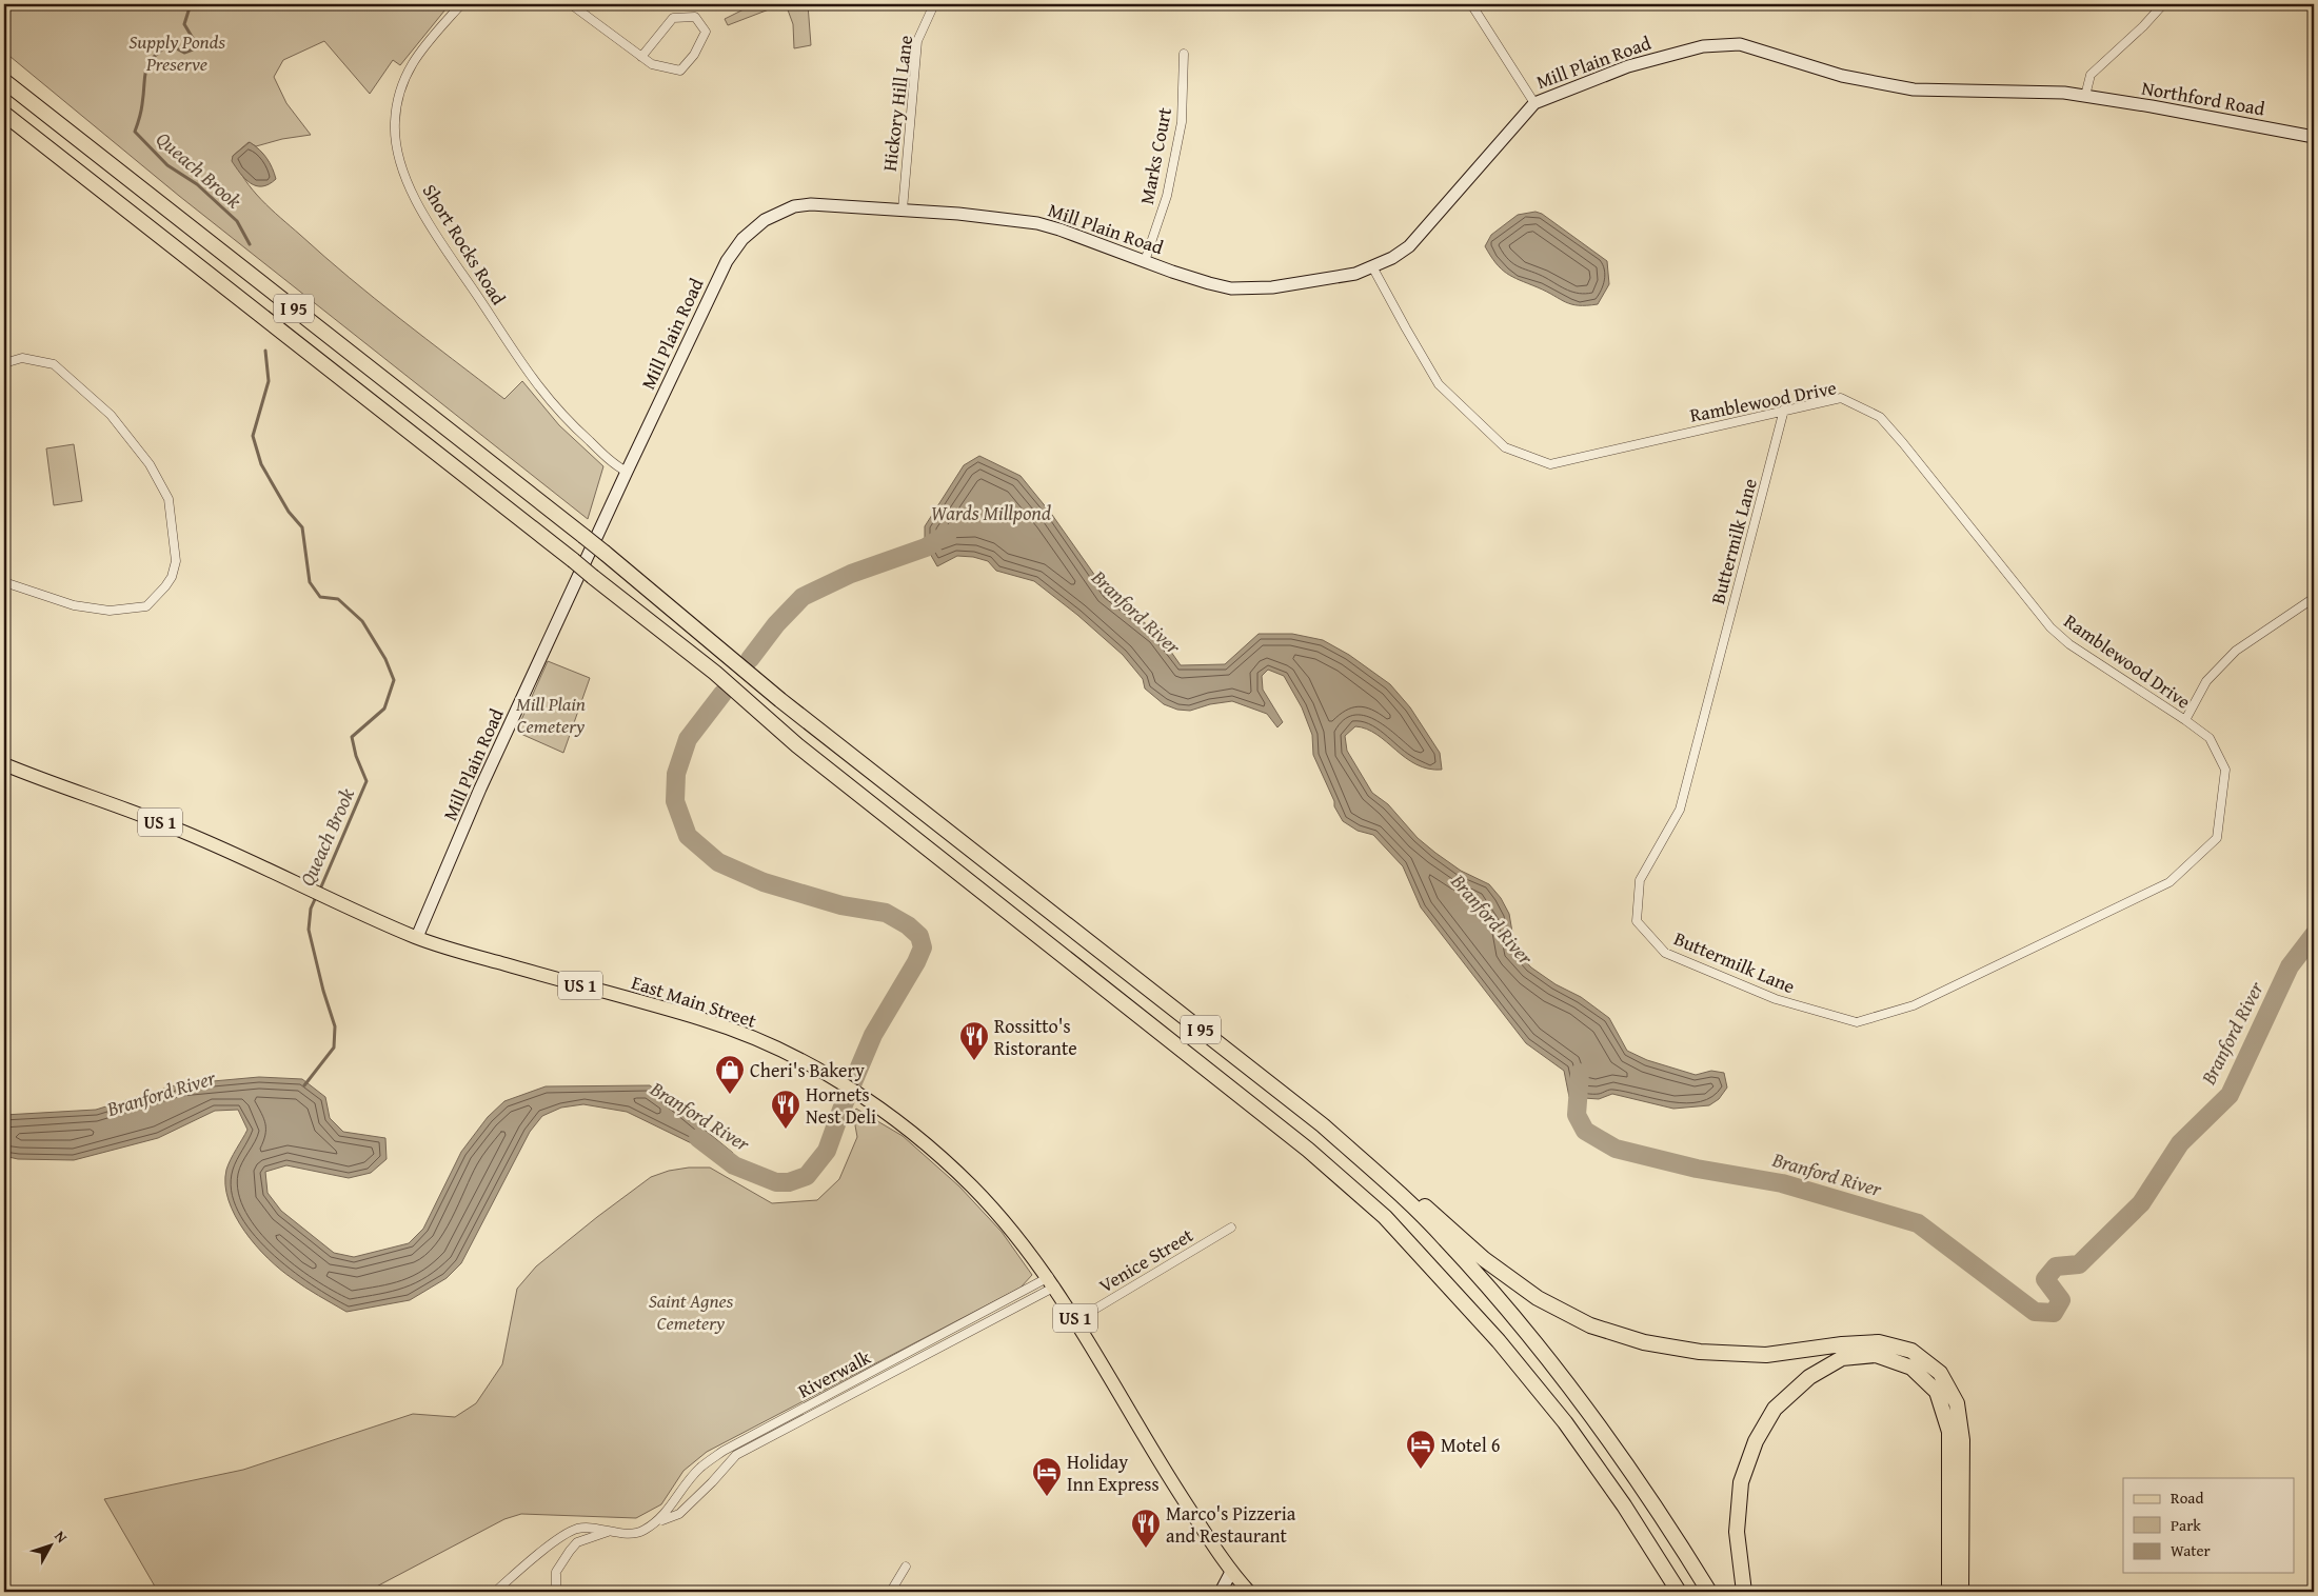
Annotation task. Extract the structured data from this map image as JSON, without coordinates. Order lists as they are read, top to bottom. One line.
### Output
{"streets":{"highway":["I 95"],"main road":["US 1","East Main Street"],"street":["Mill Plain Road","Northford Road","Hickory Hill Lane","Marks Court","Short Rocks Road","Ramblewood Drive","Buttermilk Lane","Venice Street","Riverwalk"]},"crossings":[["Mill Plain Road","Northford Road"],["Mill Plain Road","Hickory Hill Lane"],["Mill Plain Road","Marks Court"],["Mill Plain Road","Short Rocks Road"],["Mill Plain Road","Ramblewood Drive"],["Mill Plain Road","East Main Street"],["Ramblewood Drive","Buttermilk Lane"],["East Main Street","Venice Street"],["East Main Street","Riverwalk"]],"water":["Queach Brook","Wards Millpond","Branford River"],"parks":["Supply Ponds Preserve","Mill Plain Cemetery","Saint Agnes Cemetery"],"places":{"restaurant":["Rossitto's Ristorante","Hornets Nest Deli","Marco's Pizzeria and Restaurant"],"shop":["Cheri's Bakery"],"hotel":["Motel 6","Holiday Inn Express"]},"legend":["Road","Park","Water"],"north":"top right"}
